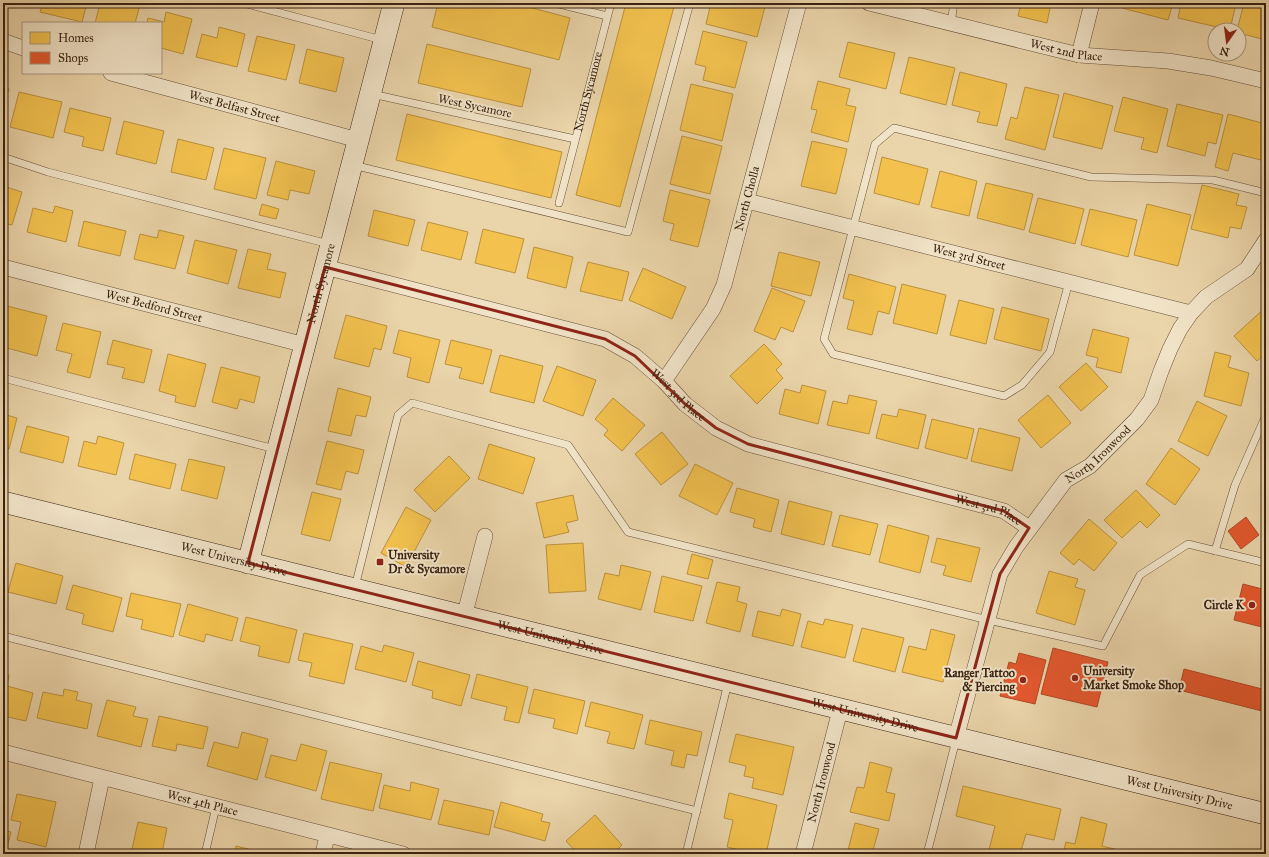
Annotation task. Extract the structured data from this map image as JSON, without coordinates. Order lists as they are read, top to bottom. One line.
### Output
{"streets":{"main road":["North Sycamore","West University Drive"],"street":["West 2nd Place","West Belfast Street","North Cholla","West 3rd Street","West Bedford Street","West 3rd Place","North Ironwood","West 4th Place"],"lane":["West Sycamore"]},"crossings":[["North Sycamore","West Belfast Street"],["North Sycamore","West Sycamore"],["North Sycamore","West Bedford Street"],["North Sycamore","West 3rd Place"],["North Sycamore","West University Drive"],["North Cholla","West 3rd Street"],["North Cholla","West 3rd Place"],["West 3rd Street","North Ironwood"],["West 3rd Place","North Ironwood"],["North Ironwood","West University Drive"]],"places":{"transit":["University Dr & Sycamore"],"other":["Circle K","University Market Smoke Shop","Ranger Tattoo & Piercing"]},"legend":["Homes","Shops"],"north":"bottom"}
